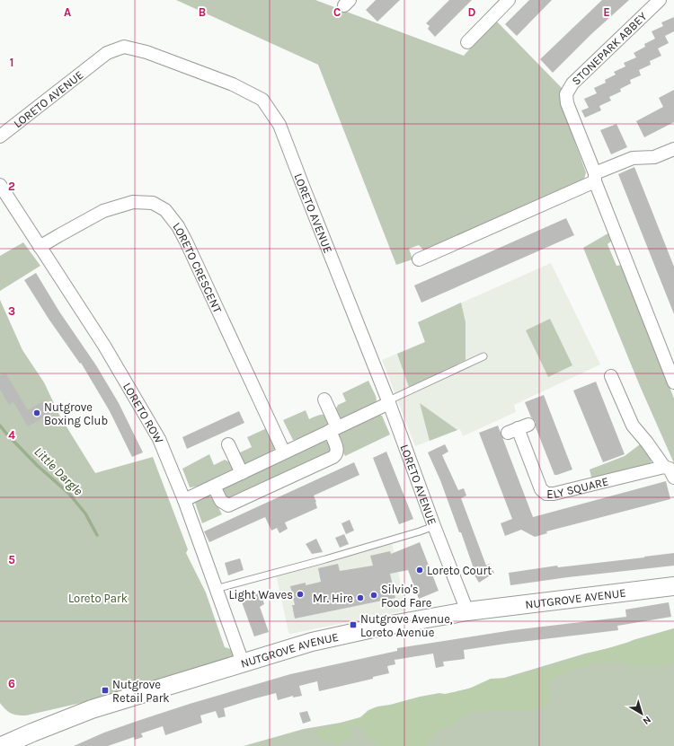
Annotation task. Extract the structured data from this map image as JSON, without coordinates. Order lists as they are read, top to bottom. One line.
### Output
{"streets":{"main road":["NUTGROVE AVENUE"],"street":["STONEPARK ABBEY","LORETO AVENUE","LORETO CRESCENT","LORETO ROW","ELY SQUARE"]},"crossings":[["LORETO AVENUE","NUTGROVE AVENUE"],["LORETO CRESCENT","LORETO ROW"],["LORETO ROW","NUTGROVE AVENUE"]],"water":["Little Dargle"],"parks":["Loreto Park"],"places":{"other":["Nutgrove Boxing Club","Loreto Court","Light Waves","Silvio's Food Fare","Mr. Hire"],"transit":["Nutgrove Avenue, Loreto Avenue","Nutgrove Retail Park"]},"north":"bottom right","grid":{"columns":["A","B","C","D","E"],"rows":["1","2","3","4","5","6"]}}
